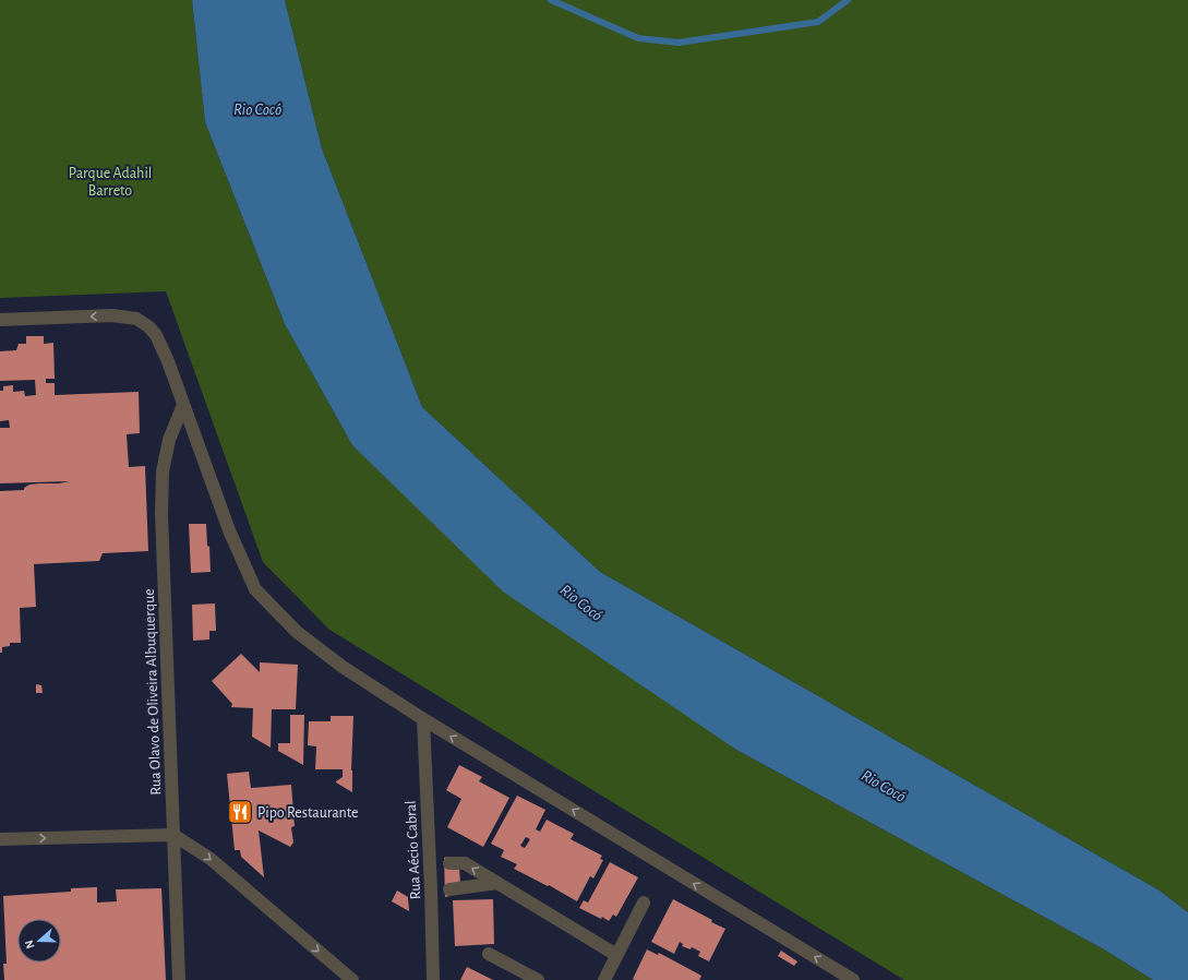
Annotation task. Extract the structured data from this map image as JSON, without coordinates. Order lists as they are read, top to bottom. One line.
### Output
{"streets":{"street":["Rua Olavo de Oliveira Albuquerque","Rua Aécio Cabral"]},"water":["Rio Cocó"],"parks":["Parque Adahil Barreto"],"places":{"restaurant":["Pipo Restaurante"]},"north":"left"}
